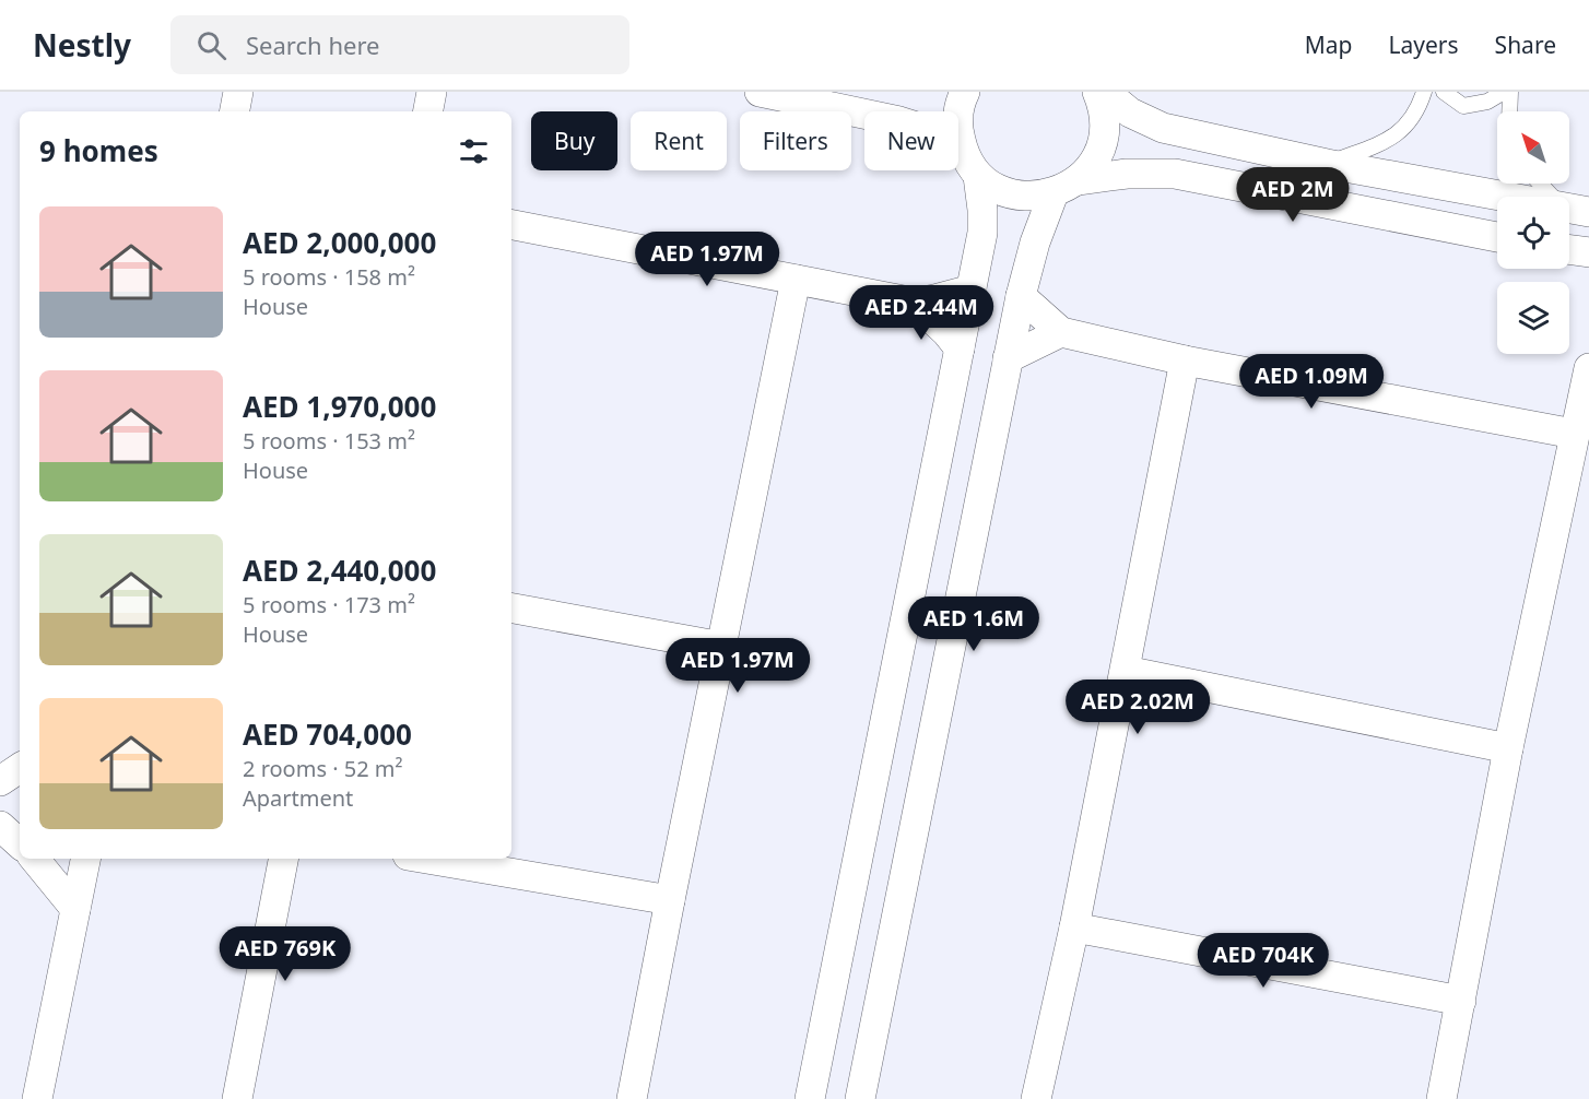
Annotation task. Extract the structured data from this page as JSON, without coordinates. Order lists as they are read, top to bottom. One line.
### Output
{"north":"top left","page":{"header":"Nestly","search":"Search here","nav":["Map","Layers","Share"],"chip":["Buy","Rent","Filters","New"],"heading":"9 homes","price":["AED 2M","AED 1.97M","AED 2.44M","AED 1.09M","AED 1.6M","AED 1.97M","AED 2.02M","AED 769K","AED 704K"],"list":[{"name":"AED 2,000,000","note":"5 rooms · 158 m² · House"},{"name":"AED 1,970,000","note":"5 rooms · 153 m² · House"},{"name":"AED 2,440,000","note":"5 rooms · 173 m² · House"},{"name":"AED 704,000","note":"2 rooms · 52 m² · Apartment"}]}}
